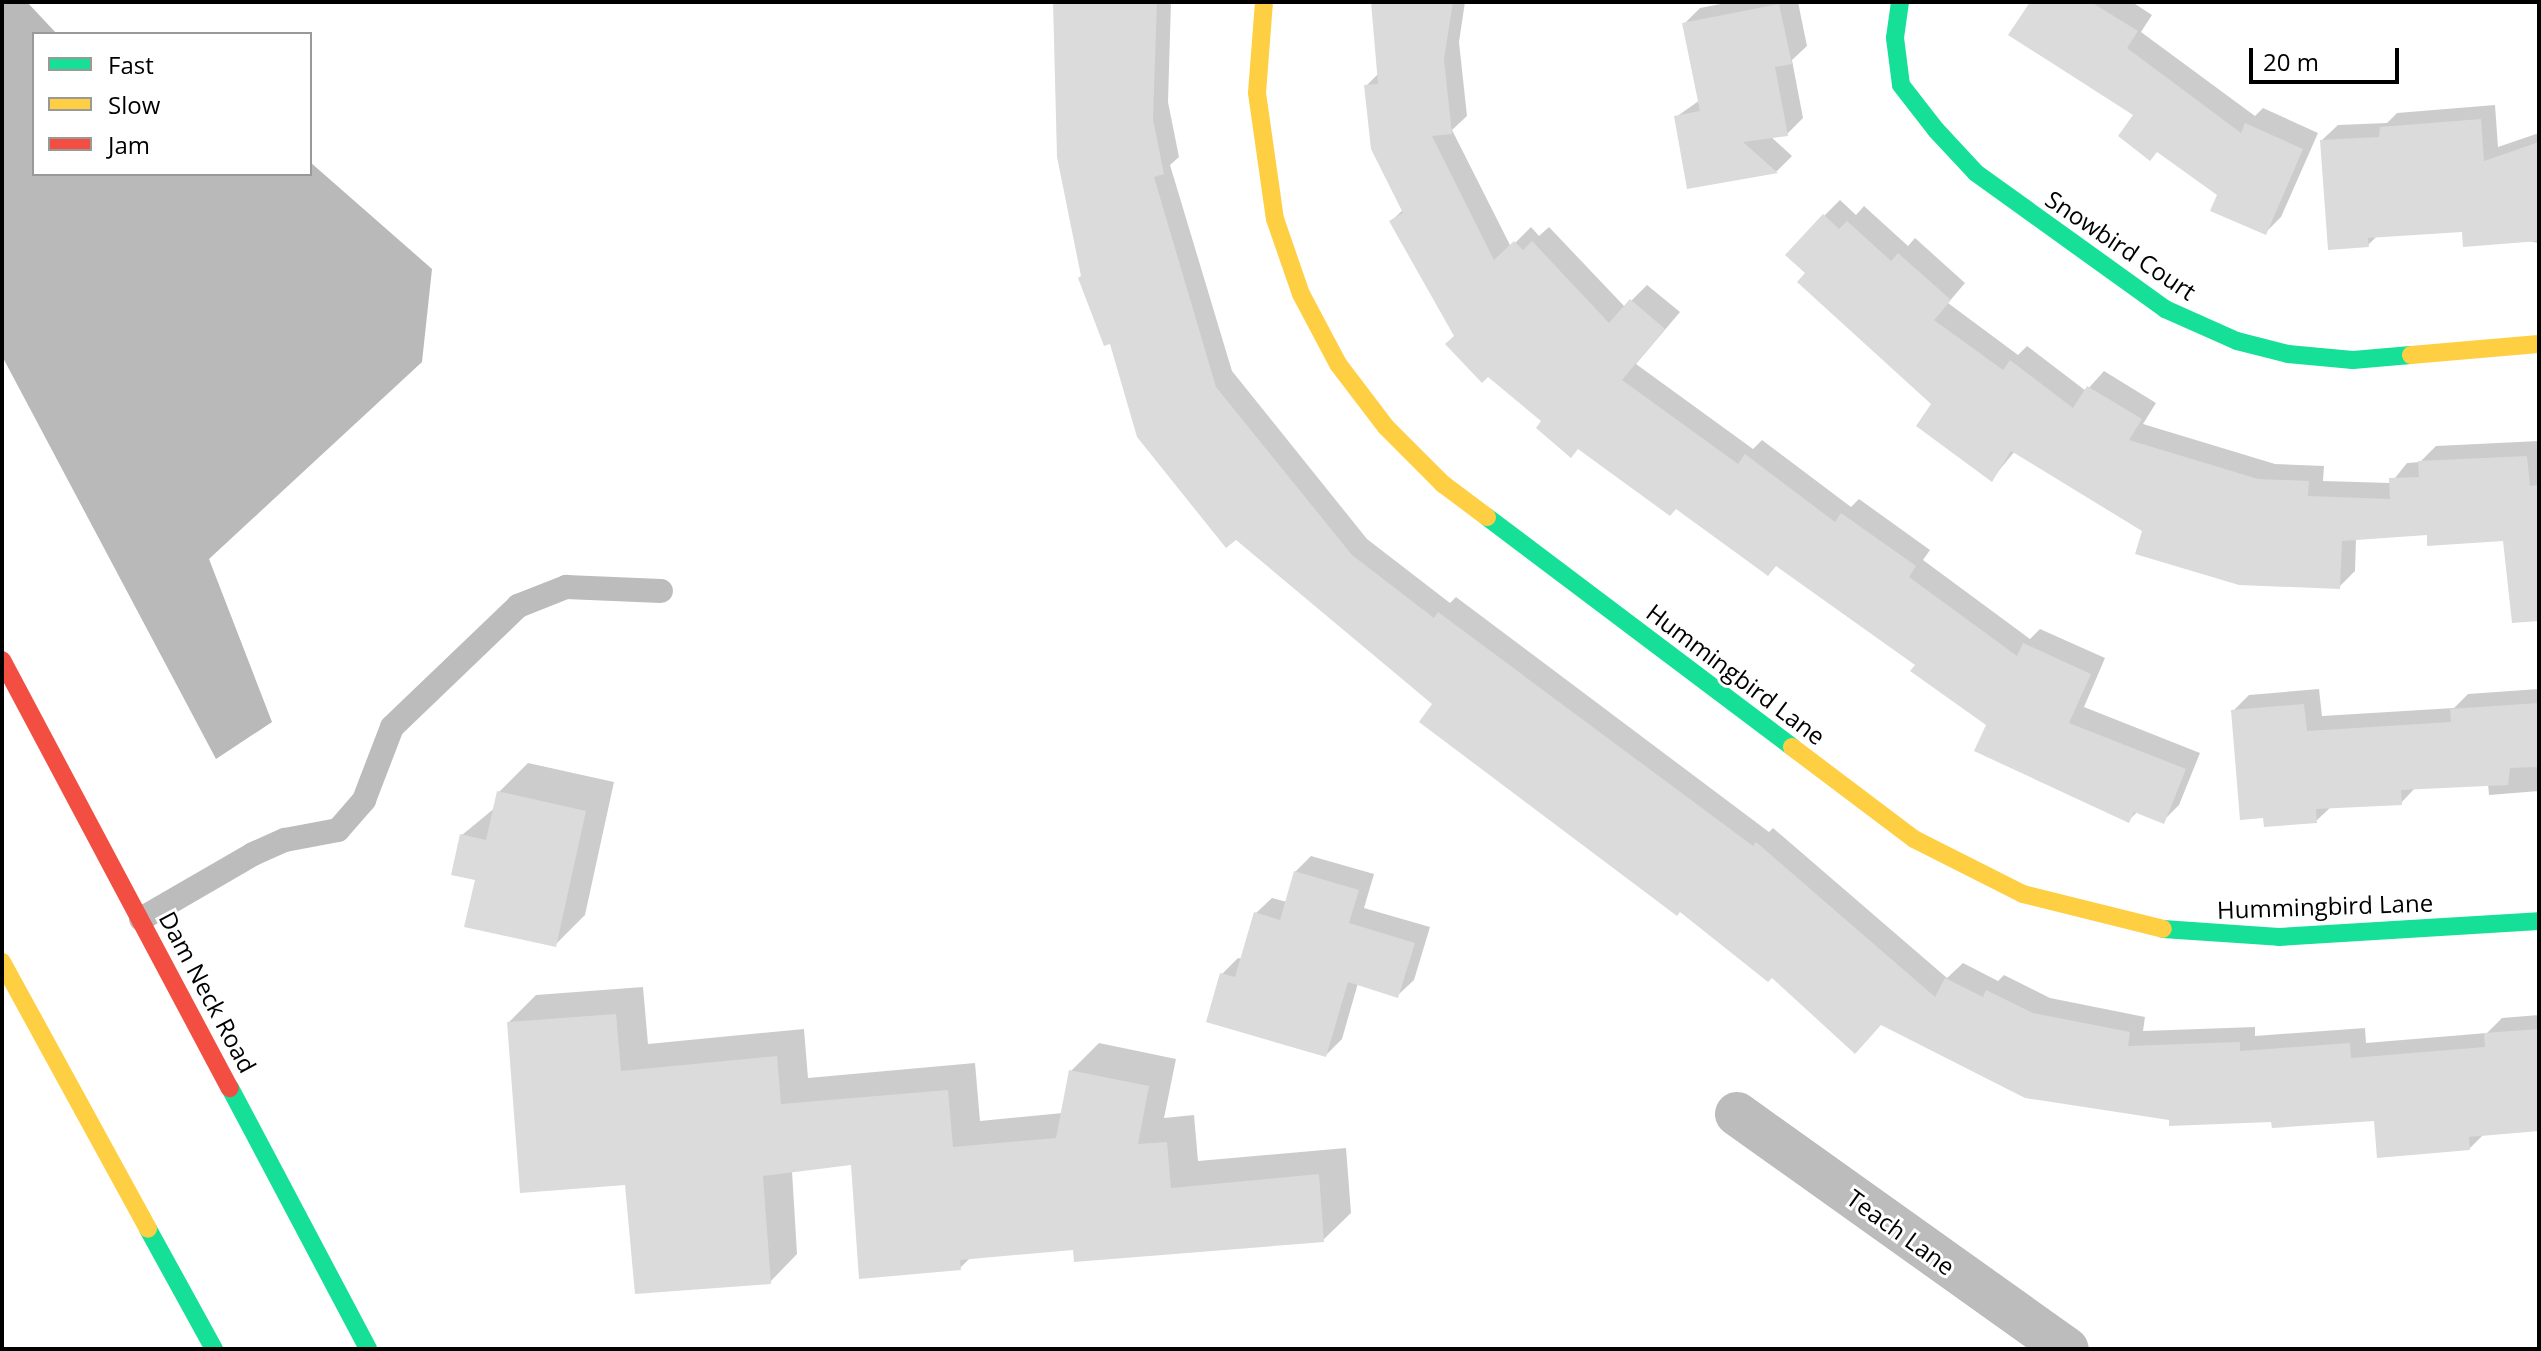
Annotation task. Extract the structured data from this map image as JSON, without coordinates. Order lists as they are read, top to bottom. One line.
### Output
{"streets":{"street":["Snowbird Court","Hummingbird Lane","Dam Neck Road","Teach Lane"]},"legend":["Fast","Slow","Jam"],"scale_bar":"20 m"}
